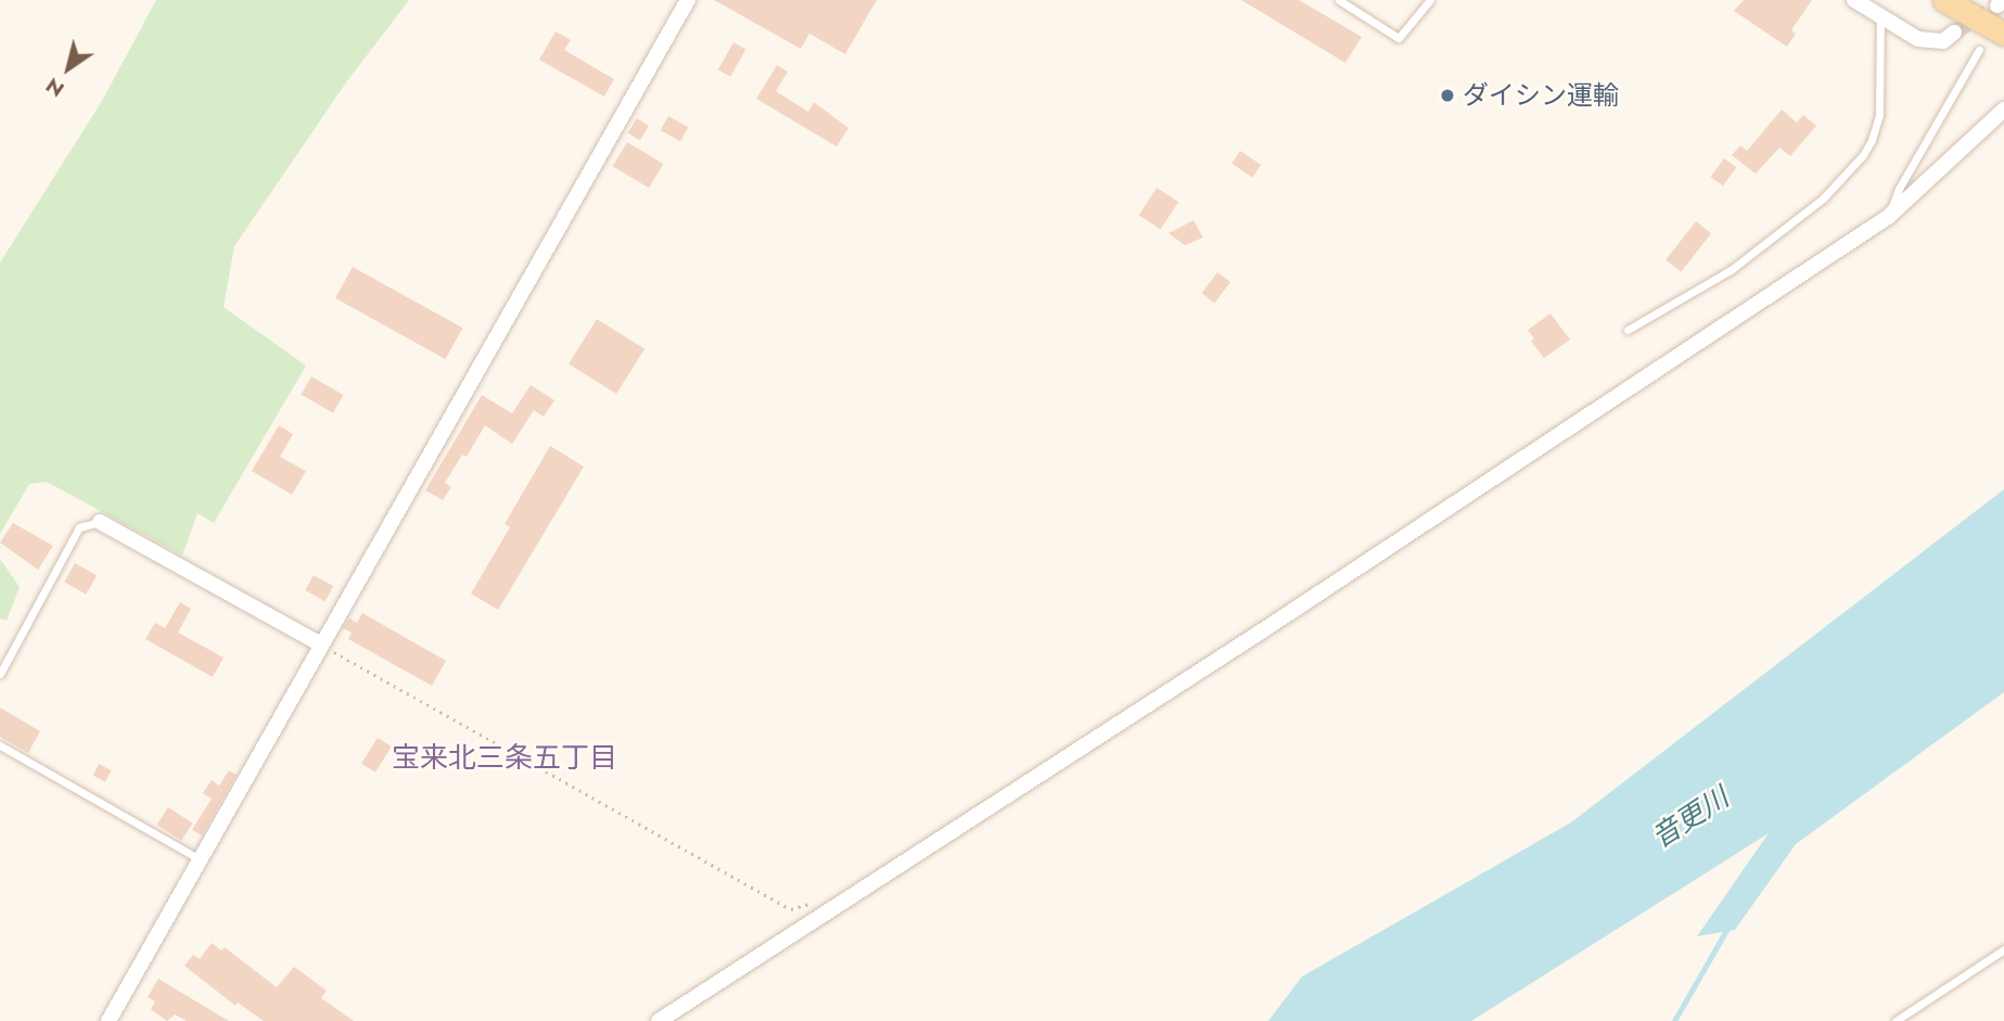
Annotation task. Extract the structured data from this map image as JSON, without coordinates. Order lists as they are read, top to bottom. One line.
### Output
{"districts":["宝来北三条五丁目"],"water":["音更川"],"places":["ダイシン運輸"],"north":"bottom left"}
